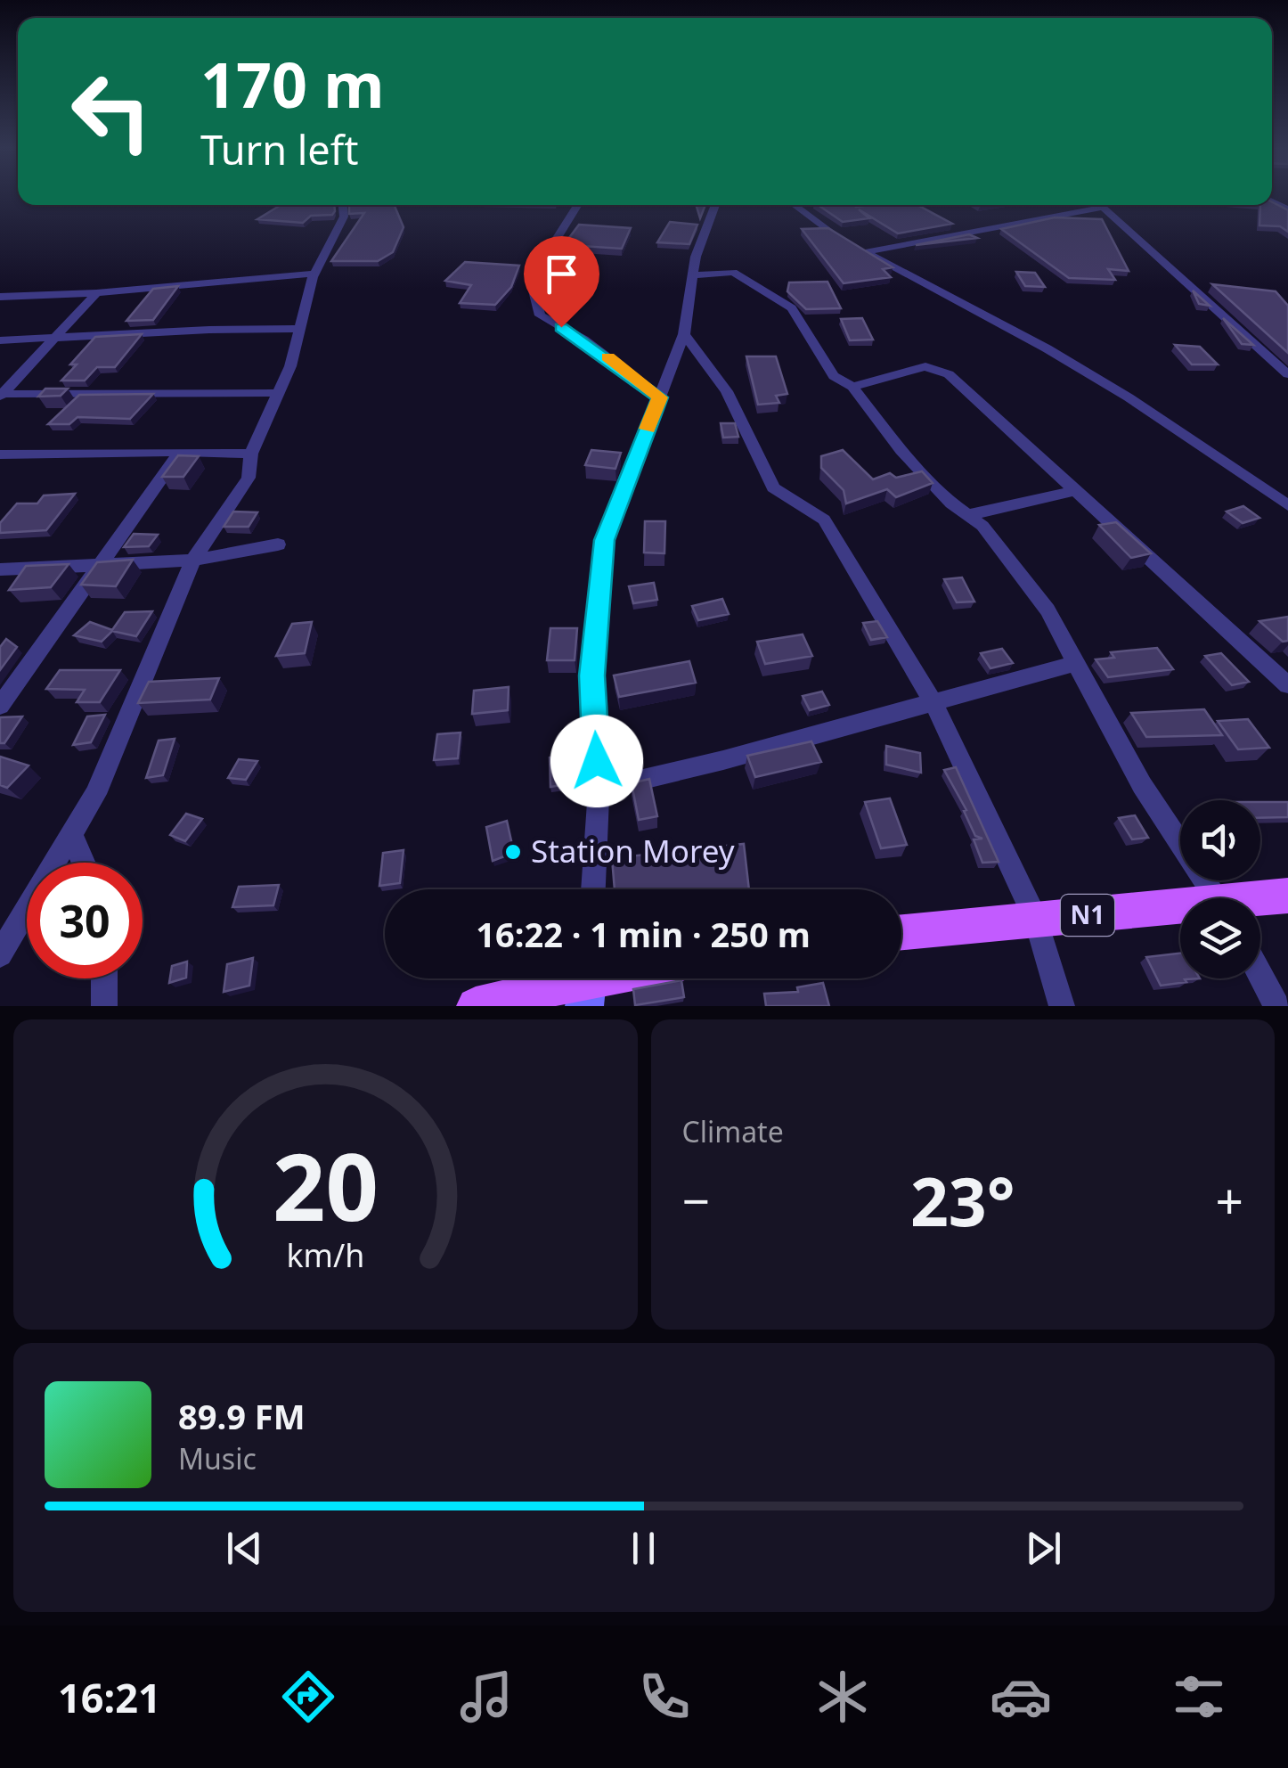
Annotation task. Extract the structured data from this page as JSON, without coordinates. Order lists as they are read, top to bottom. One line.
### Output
{"streets":{"main road":["N1"]},"places":["Station Morey"],"page":{"turn":["170 m","Turn left"],"limit":"30","trip":"16:22 · 1 min · 250 m","tile":"Climate","heat":["−","23°","+"],"song":["89.9 FM","Music"],"tabs":"16:21","gauge":["20","km/h"]}}
